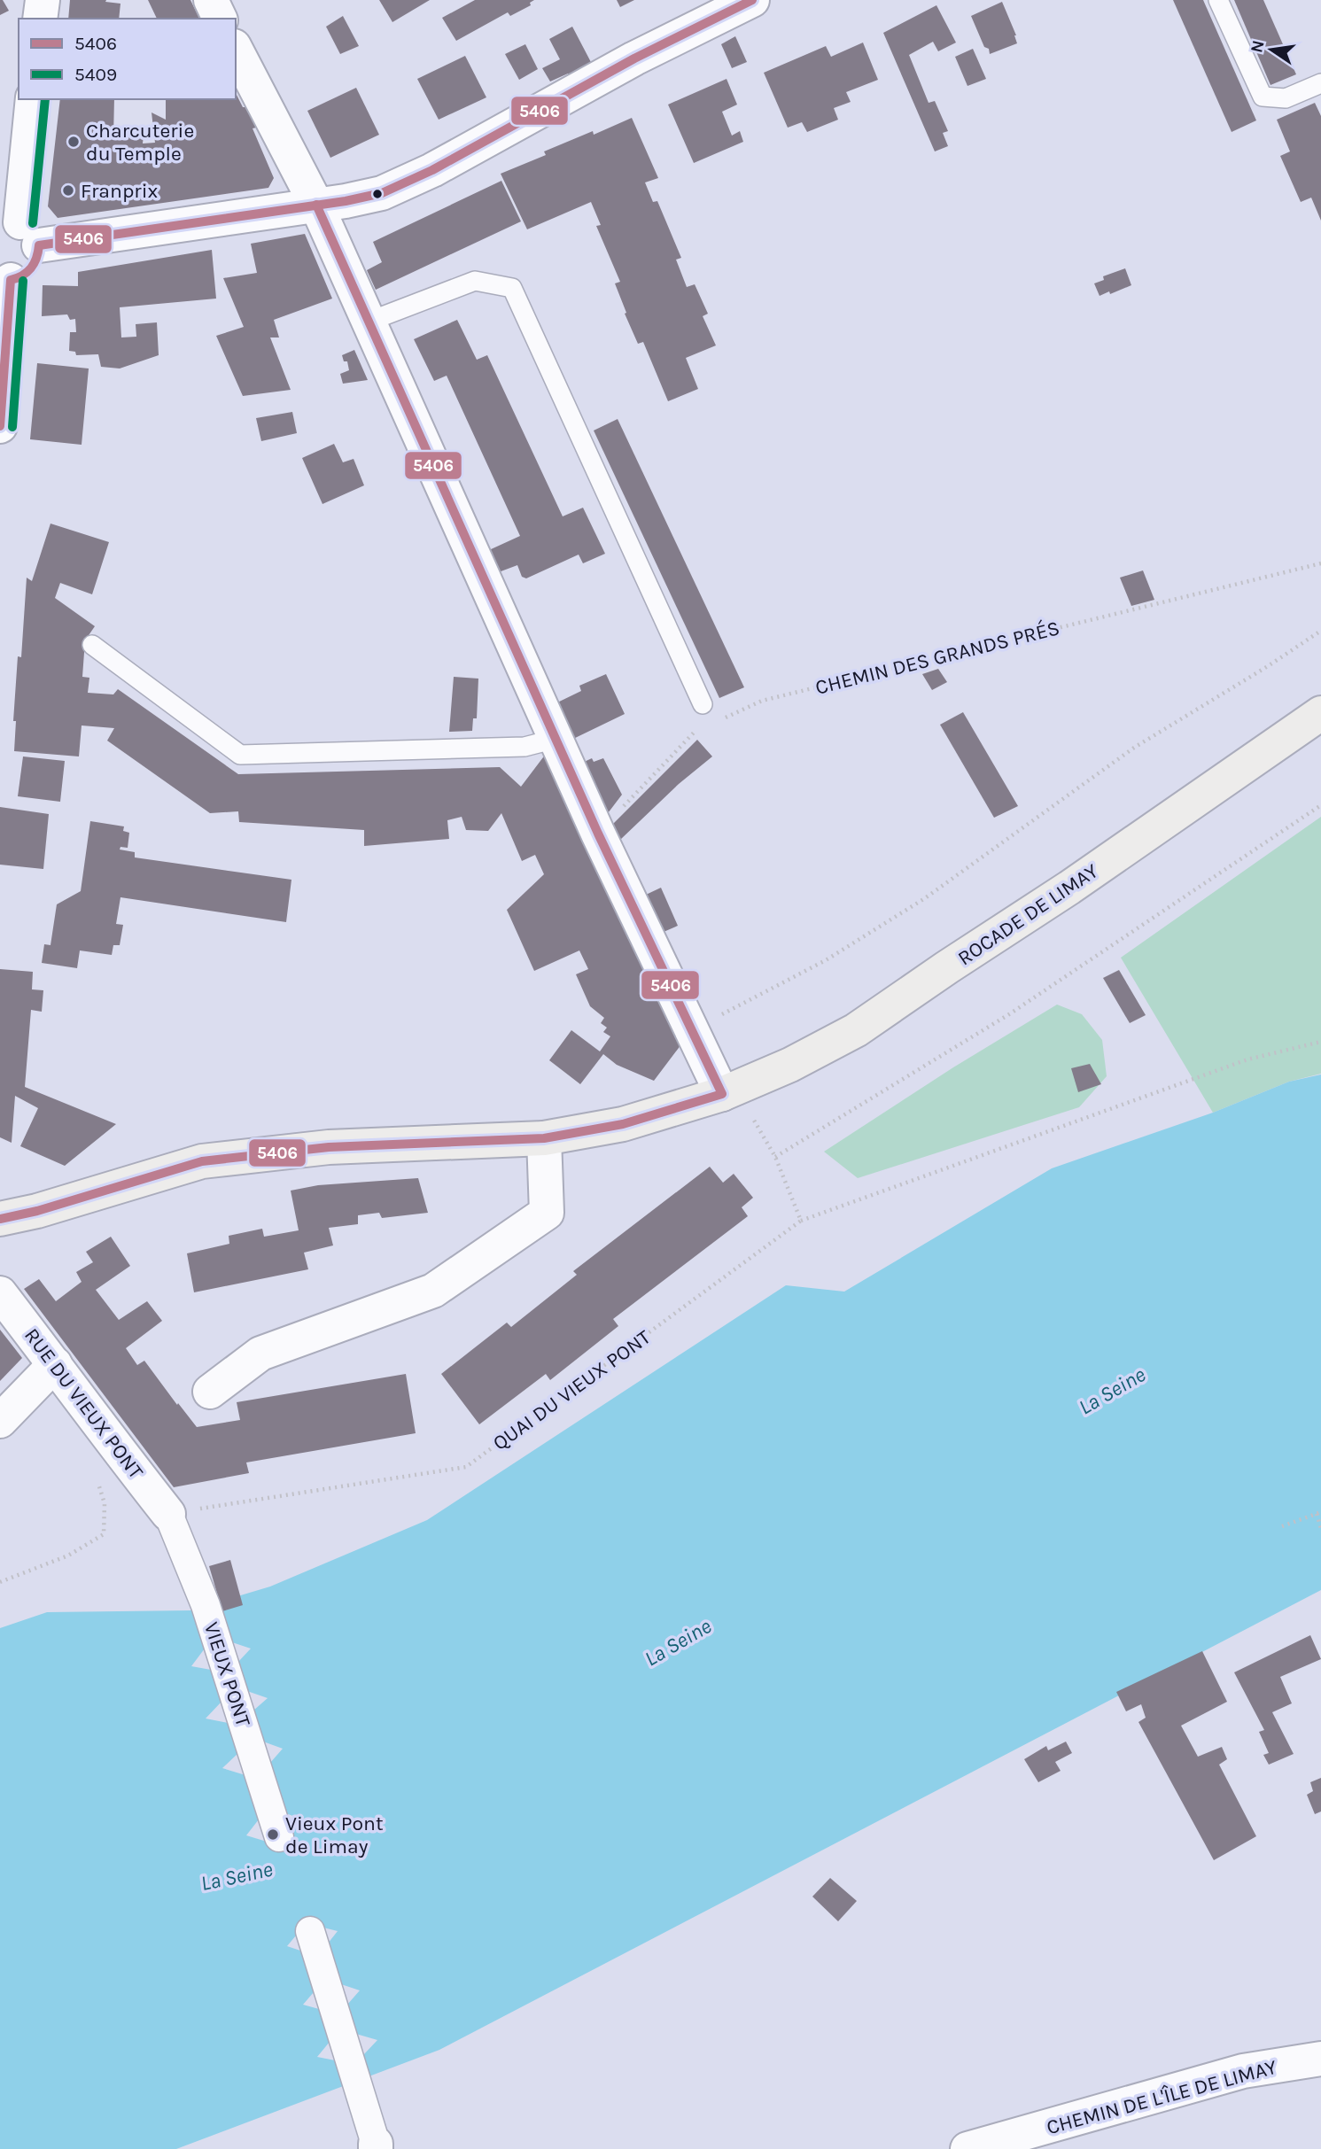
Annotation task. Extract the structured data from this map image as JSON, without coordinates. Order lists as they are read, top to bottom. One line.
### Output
{"streets":{"main road":["ROCADE DE LIMAY"],"street":["RUE DU VIEUX PONT","VIEUX PONT","CHEMIN DE L'ÎLE DE LIMAY"],"path":["CHEMIN DES GRANDS PRÉS","QUAI DU VIEUX PONT"]},"crossings":[["QUAI DU VIEUX PONT","RUE DU VIEUX PONT"],["QUAI DU VIEUX PONT","VIEUX PONT"],["RUE DU VIEUX PONT","VIEUX PONT"]],"water":["La Seine"],"places":["Charcuterie du Temple","Franprix","Vieux Pont de Limay"],"lines":["transit line 5406","transit line 5409"],"legend":["5406","5409"],"north":"left"}
